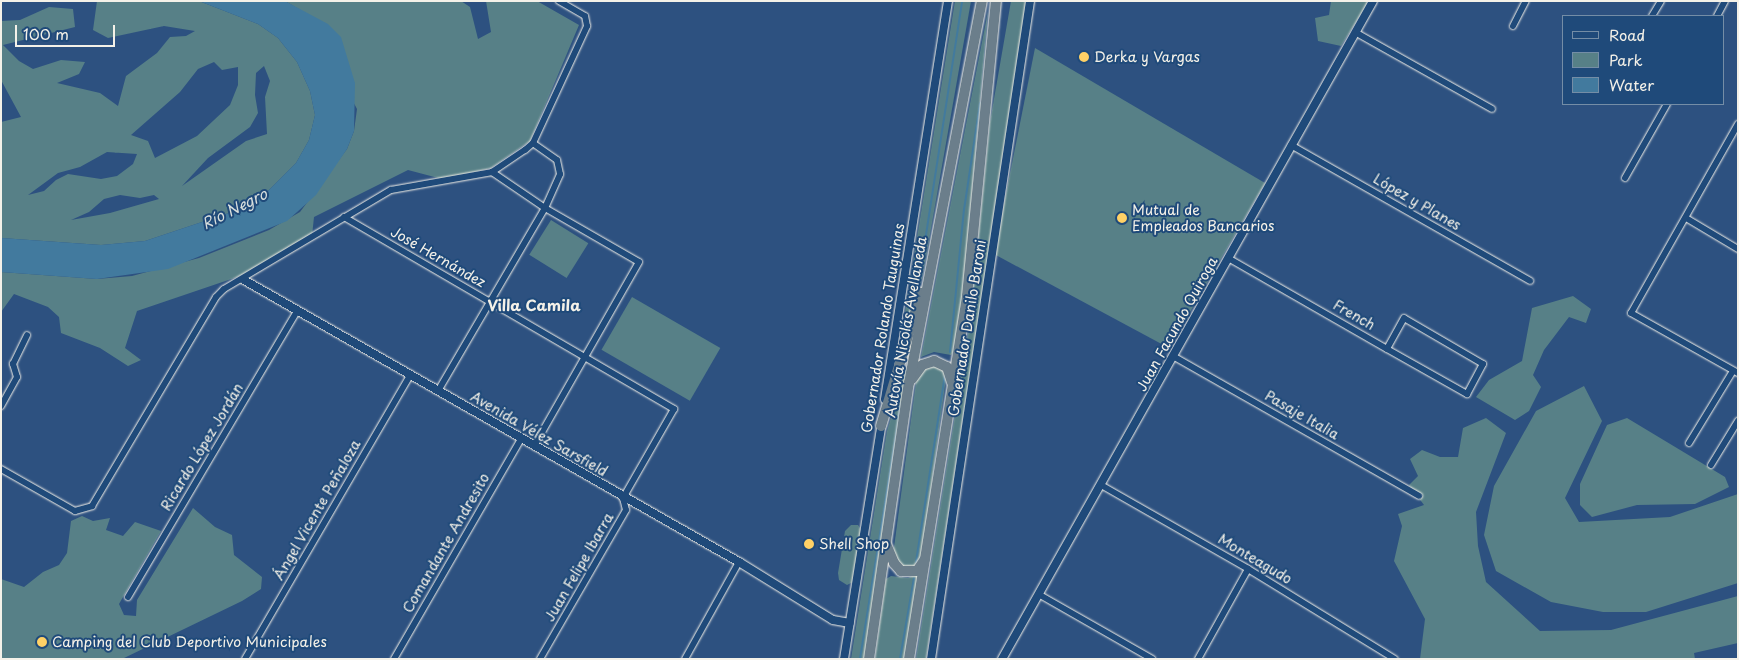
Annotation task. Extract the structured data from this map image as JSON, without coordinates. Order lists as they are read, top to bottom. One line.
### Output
{"streets":{"highway":["Autovía Nicolás Avellaneda"],"street":["López y Planes","José Hernández","French","Juan Facundo Quiroga","Gobernador Rolando Tauguinas","Gobernador Danilo Baroni","Pasaje Italia","Avenida Vélez Sarsfield","Ricardo López Jordán","Ángel Vicente Peñaloza","Comandante Andresito","Monteagudo","Juan Felipe Ibarra"]},"crossings":[["López y Planes","Juan Facundo Quiroga"],["José Hernández","Juan Felipe Ibarra"],["French","Juan Facundo Quiroga"],["Juan Facundo Quiroga","Pasaje Italia"],["Juan Facundo Quiroga","Monteagudo"],["Gobernador Rolando Tauguinas","Avenida Vélez Sarsfield"],["Avenida Vélez Sarsfield","Ricardo López Jordán"],["Avenida Vélez Sarsfield","Ángel Vicente Peñaloza"],["Avenida Vélez Sarsfield","Comandante Andresito"],["Avenida Vélez Sarsfield","Juan Felipe Ibarra"]],"districts":["Villa Camila"],"water":["Río Negro"],"places":["Derka y Vargas","Mutual de Empleados Bancarios","Shell Shop","Camping del Club Deportivo Municipales"],"legend":["Road","Park","Water"],"scale_bar":"100 m"}
